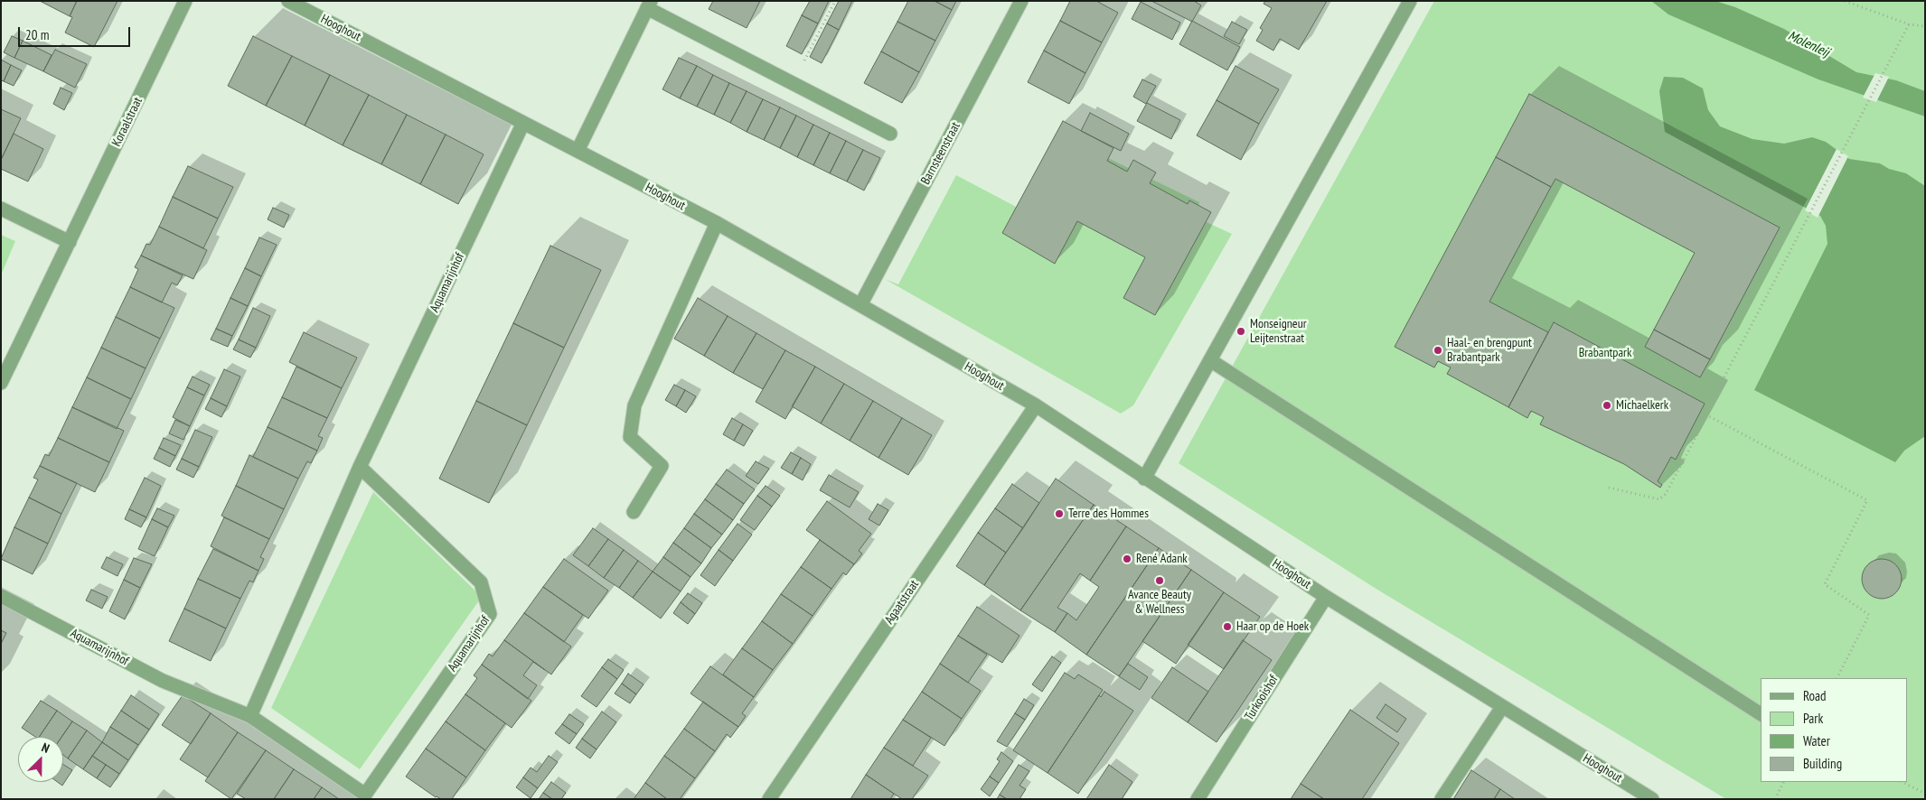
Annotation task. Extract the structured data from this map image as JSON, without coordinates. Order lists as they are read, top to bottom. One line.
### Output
{"streets":{"street":["Hooghout","Koraalstraat","Barnsteenstraat","Aquamarijnhof","Agaatstraat","Turkooishof"]},"crossings":[["Hooghout","Barnsteenstraat"],["Hooghout","Aquamarijnhof"],["Hooghout","Agaatstraat"],["Hooghout","Turkooishof"]],"water":["Molenleij"],"parks":["Brabantpark"],"places":["Monseigneur Leijtenstraat","Haal- en brengpunt Brabantpark","Michaelkerk","Terre des Hommes","René Adank","Avance Beauty & Wellness","Haar op de Hoek"],"legend":["Road","Park","Water","Building"],"scale_bar":"20 m","north":"top right"}
